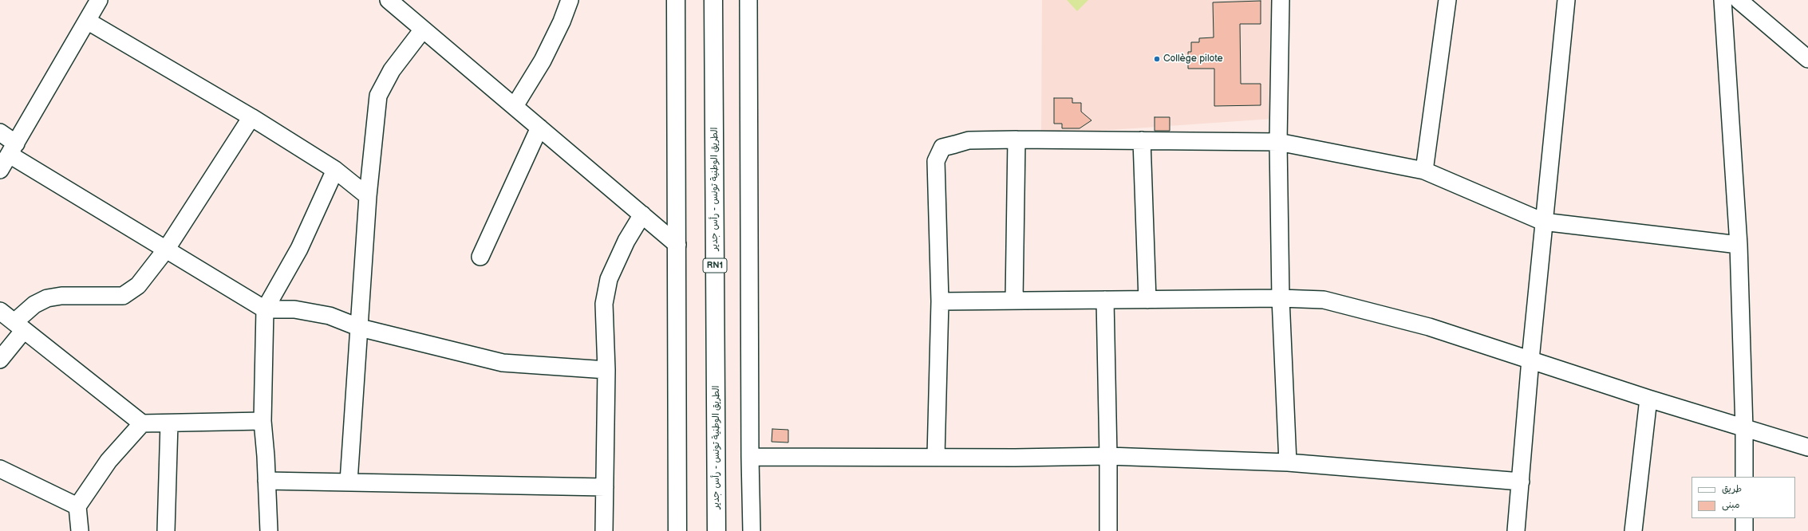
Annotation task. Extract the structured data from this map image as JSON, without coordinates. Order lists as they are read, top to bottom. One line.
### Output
{"streets":{"main road":["الطريق الوطنية تونس - رأس جدير","RN1"]},"places":["Collège pilote"],"legend":["طريق","مبنى"]}
